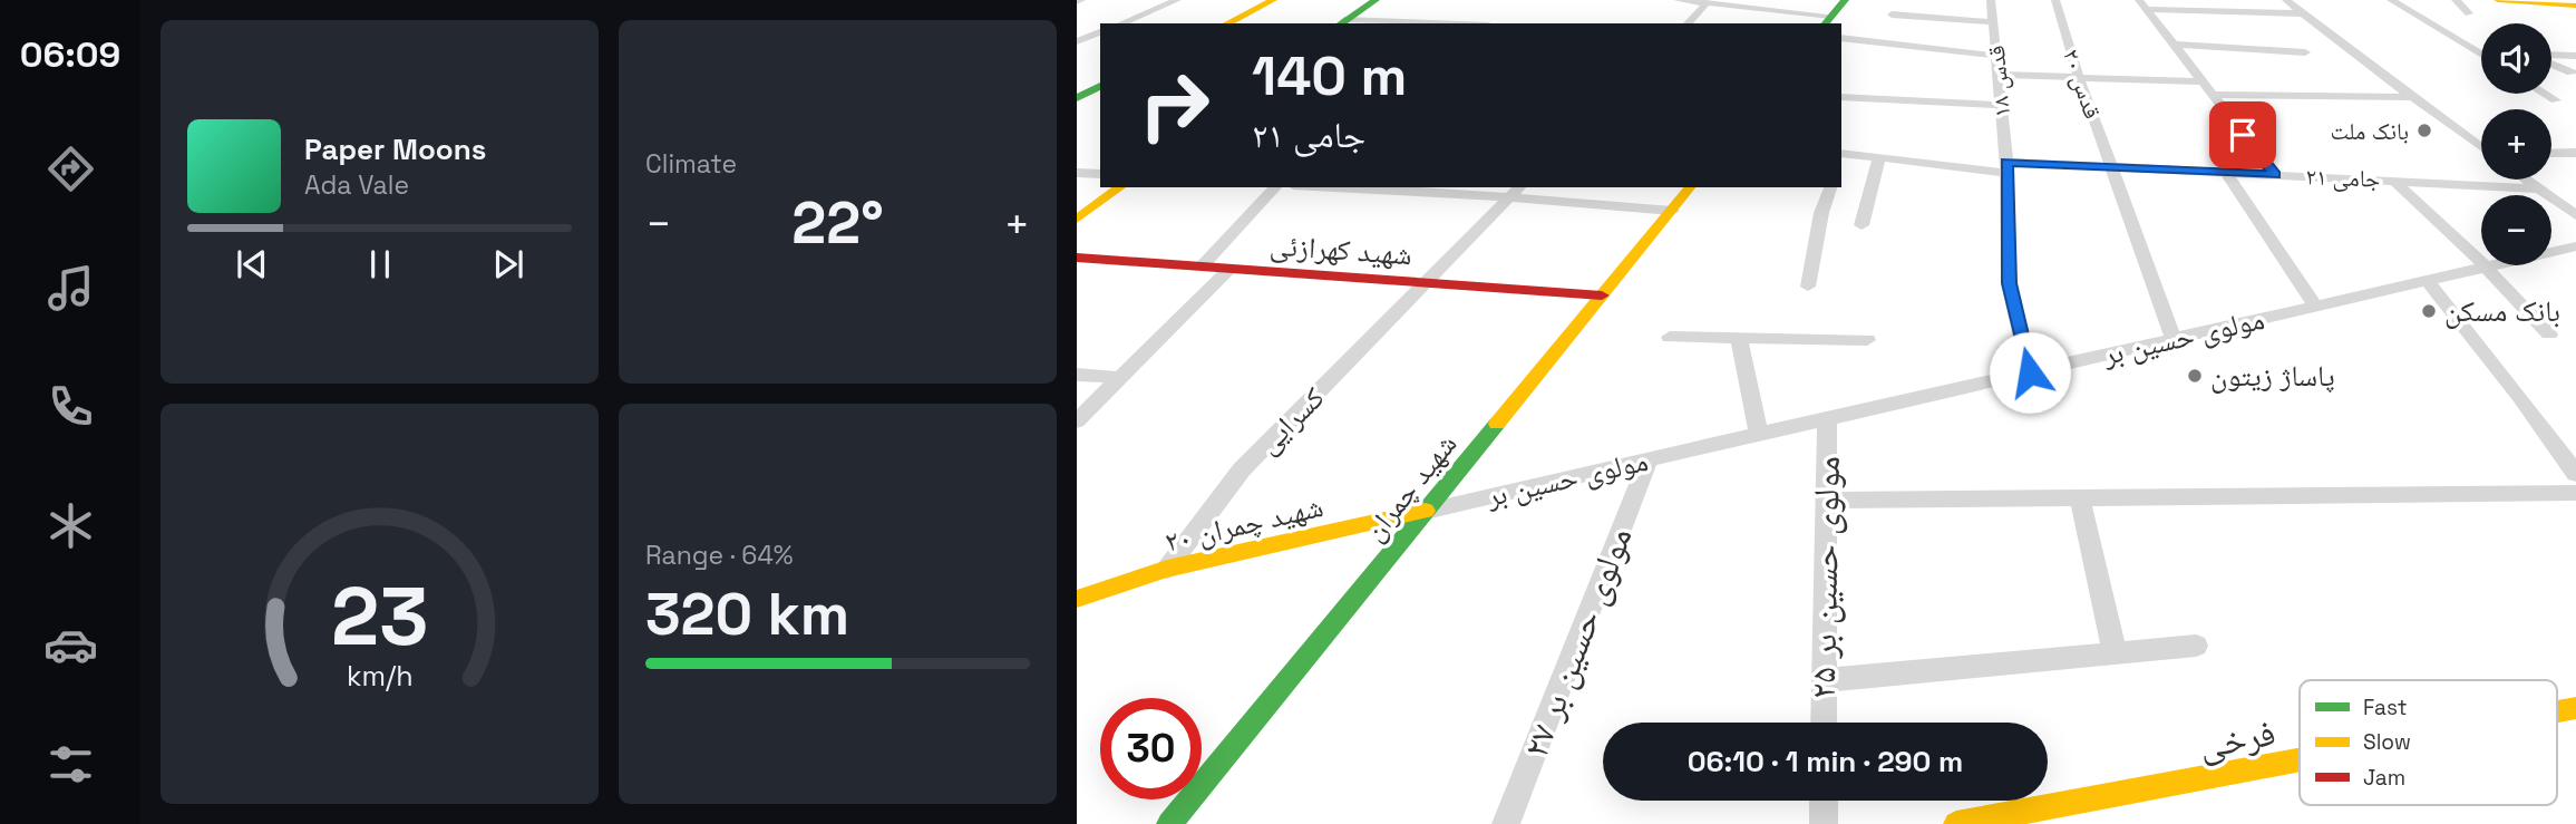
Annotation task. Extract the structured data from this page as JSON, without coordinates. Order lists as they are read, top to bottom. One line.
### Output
{"streets":{"street":["قدس ۱۸","قدس ۲۰","جامی ۲۱","شهید کهرازئی","مولوی حسین بر","کسرایی","شهید چمران","شهید چمران ۲۰","مولوی حسین بر ۲۵","مولوی حسین بر ۲۷","فرخی"]},"crossings":[["قدس ۱۸","جامی ۲۱"],["قدس ۱۸","مولوی حسین بر"],["قدس ۲۰","جامی ۲۱"],["قدس ۲۰","مولوی حسین بر"],["شهید کهرازئی","کسرایی"],["شهید کهرازئی","شهید چمران"],["مولوی حسین بر","شهید چمران"],["مولوی حسین بر","شهید چمران ۲۰"],["مولوی حسین بر","مولوی حسین بر ۲۵"],["مولوی حسین بر","مولوی حسین بر ۲۷"],["کسرایی","شهید چمران ۲۰"],["شهید چمران","شهید چمران ۲۰"]],"places":["بانک ملت","بانک مسکن","پاساژ زیتون"],"legend":["Fast","Slow","Jam"],"page":{"tabs":"06:09","tile":["Climate",["Range · 64%","320 km"]],"map_buttons":["+","−"],"turn":["140 m","جامی ۲۱"],"song":["Paper Moons","Ada Vale"],"heat":["−","22°","+"],"limit":"30","trip":"06:10 · 1 min · 290 m","gauge":["23","km/h"]}}
